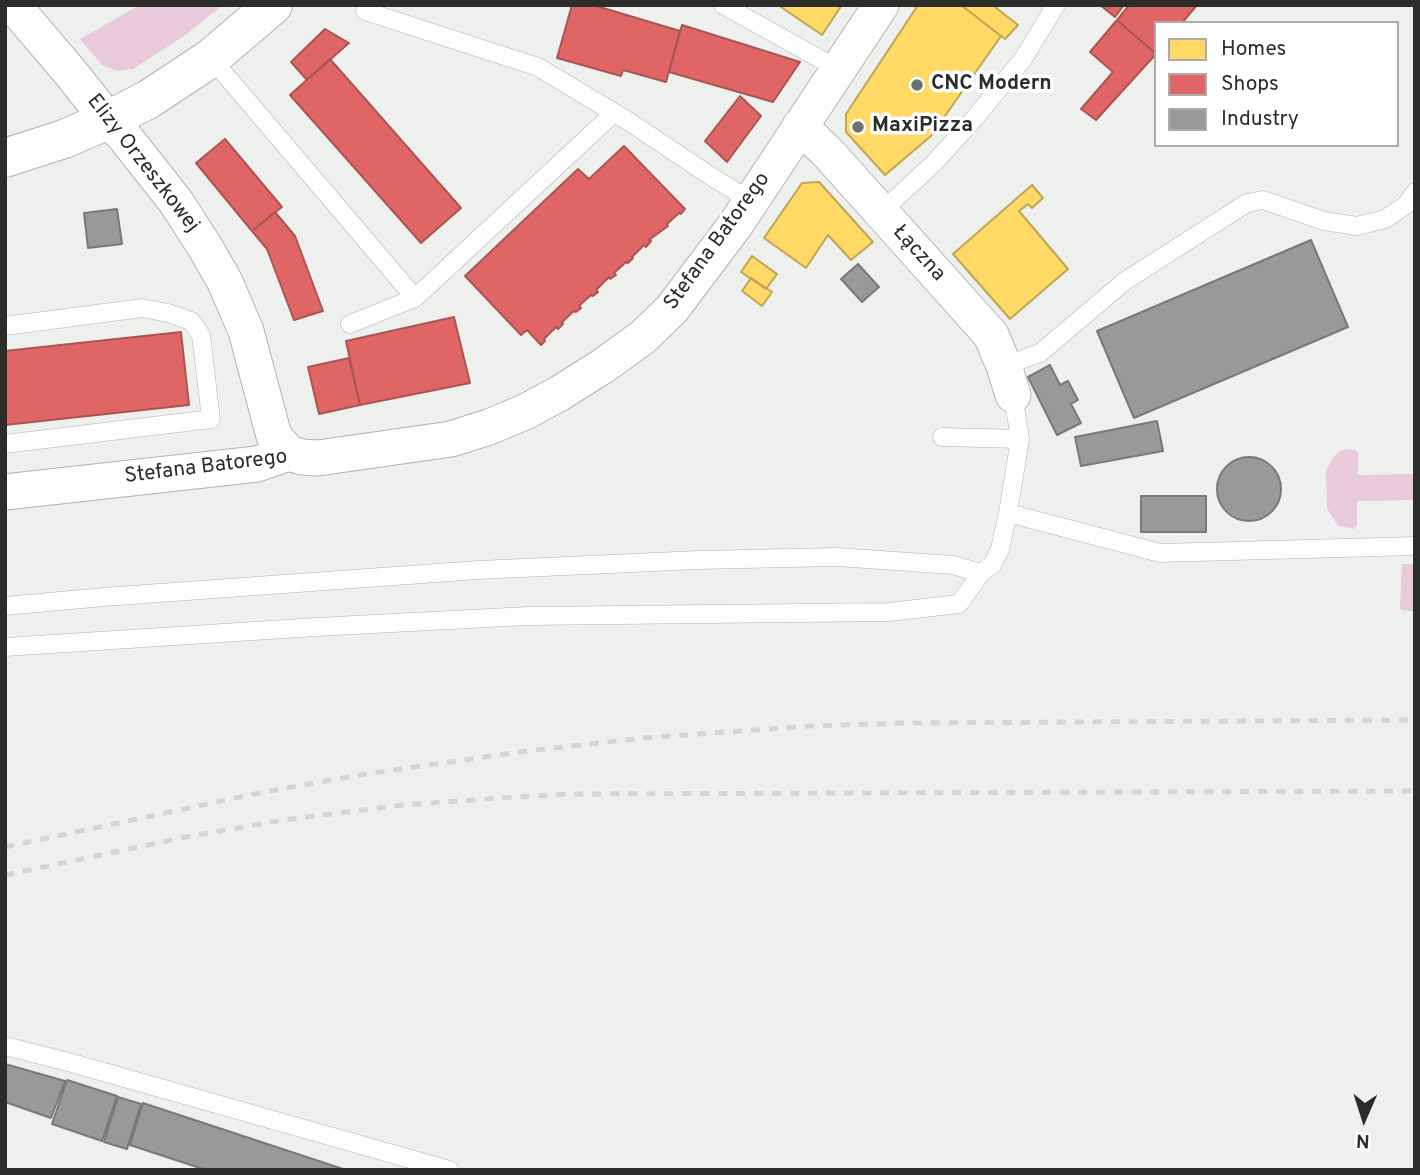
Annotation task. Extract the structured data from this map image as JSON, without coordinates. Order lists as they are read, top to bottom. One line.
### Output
{"streets":{"street":["Elizy Orzeszkowej","Stefana Batorego","Łączna"]},"crossings":[["Elizy Orzeszkowej","Stefana Batorego"],["Stefana Batorego","Łączna"]],"places":["CNC Modern","MaxiPizza"],"legend":["Homes","Shops","Industry"],"north":"bottom"}
